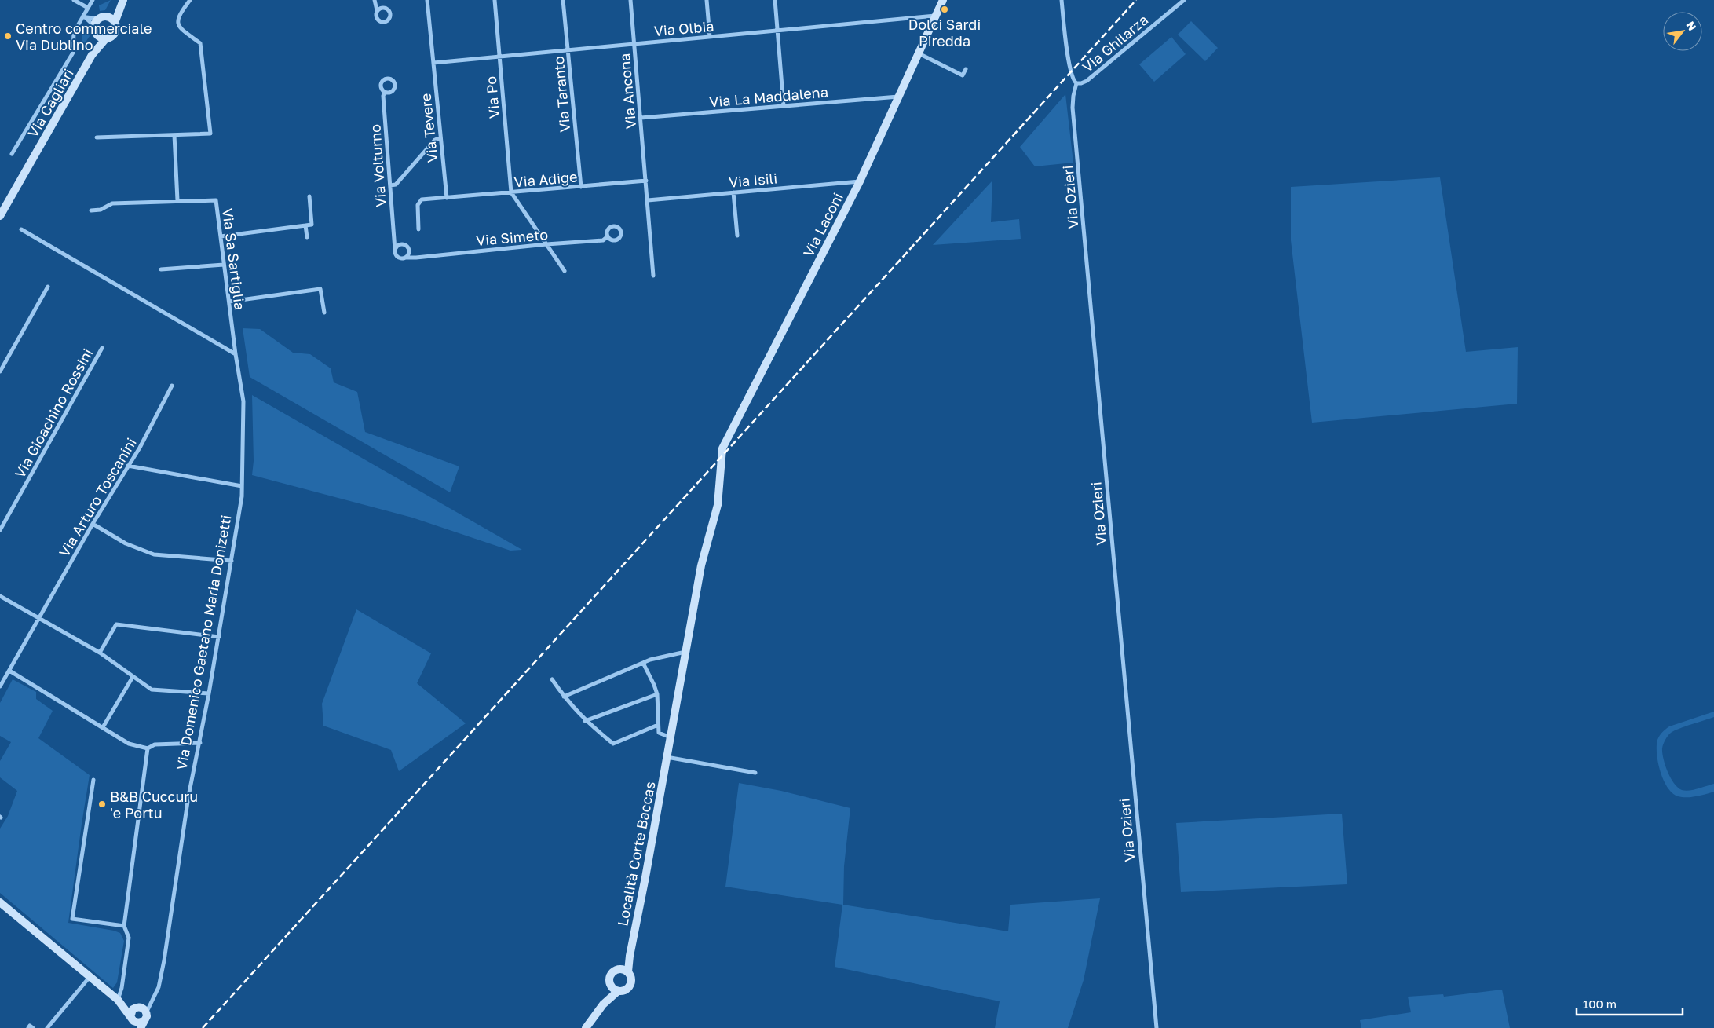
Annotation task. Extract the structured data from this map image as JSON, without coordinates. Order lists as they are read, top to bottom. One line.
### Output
{"streets":{"street":["Via Olbia","Via Ghilarza","Via Ancona","Via Taranto","Via La Maddalena","Via Po","Via Cagliari","Via Tevere","Via Volturno","Via Adige","Via Isili","Via Ozieri","Via Laconi","Via Simeto","Via Sa Sartiglia","Via Gioachino Rossini","Via Arturo Toscanini","Via Domenico Gaetano Maria Donizetti","Località Corte Baccas"]},"crossings":[["Via Olbia","Via Ancona"],["Via Olbia","Via Taranto"],["Via Olbia","Via Po"],["Via Olbia","Via Tevere"],["Via Olbia","Via Laconi"],["Via Ghilarza","Via Ozieri"],["Via Ancona","Via La Maddalena"],["Via Ancona","Via Adige"],["Via Ancona","Via Isili"],["Via Taranto","Via Adige"],["Via La Maddalena","Via Laconi"],["Via Po","Via Adige"],["Via Tevere","Via Adige"],["Via Volturno","Via Simeto"],["Via Isili","Via Laconi"],["Via Laconi","Località Corte Baccas"],["Via Sa Sartiglia","Via Domenico Gaetano Maria Donizetti"]],"places":["Dolci Sardi Piredda","Centro commerciale Via Dublino","B&B Cuccuru 'e Portu"],"scale_bar":"100 m","north":"top right"}
